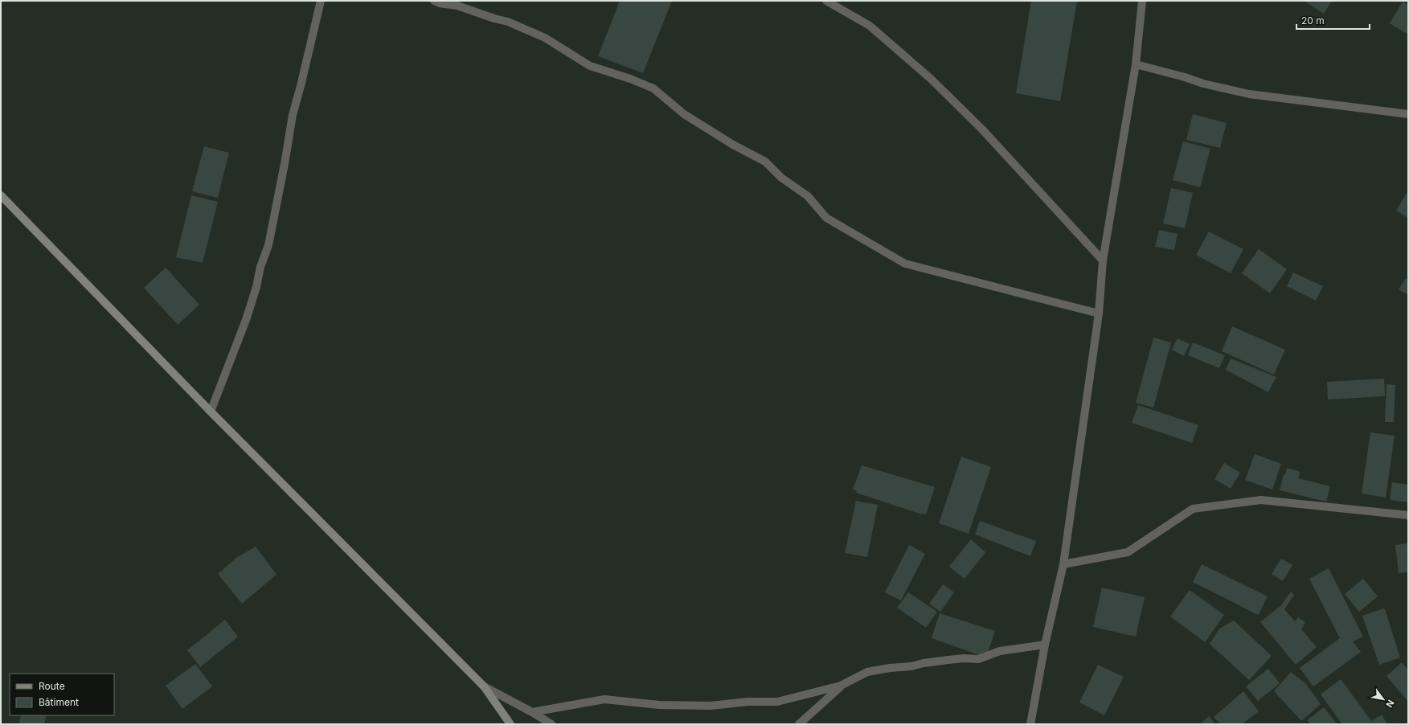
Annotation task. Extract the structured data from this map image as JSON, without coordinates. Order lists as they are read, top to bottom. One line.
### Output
{"legend":["Route","Bâtiment"],"scale_bar":"20 m","north":"bottom right"}
